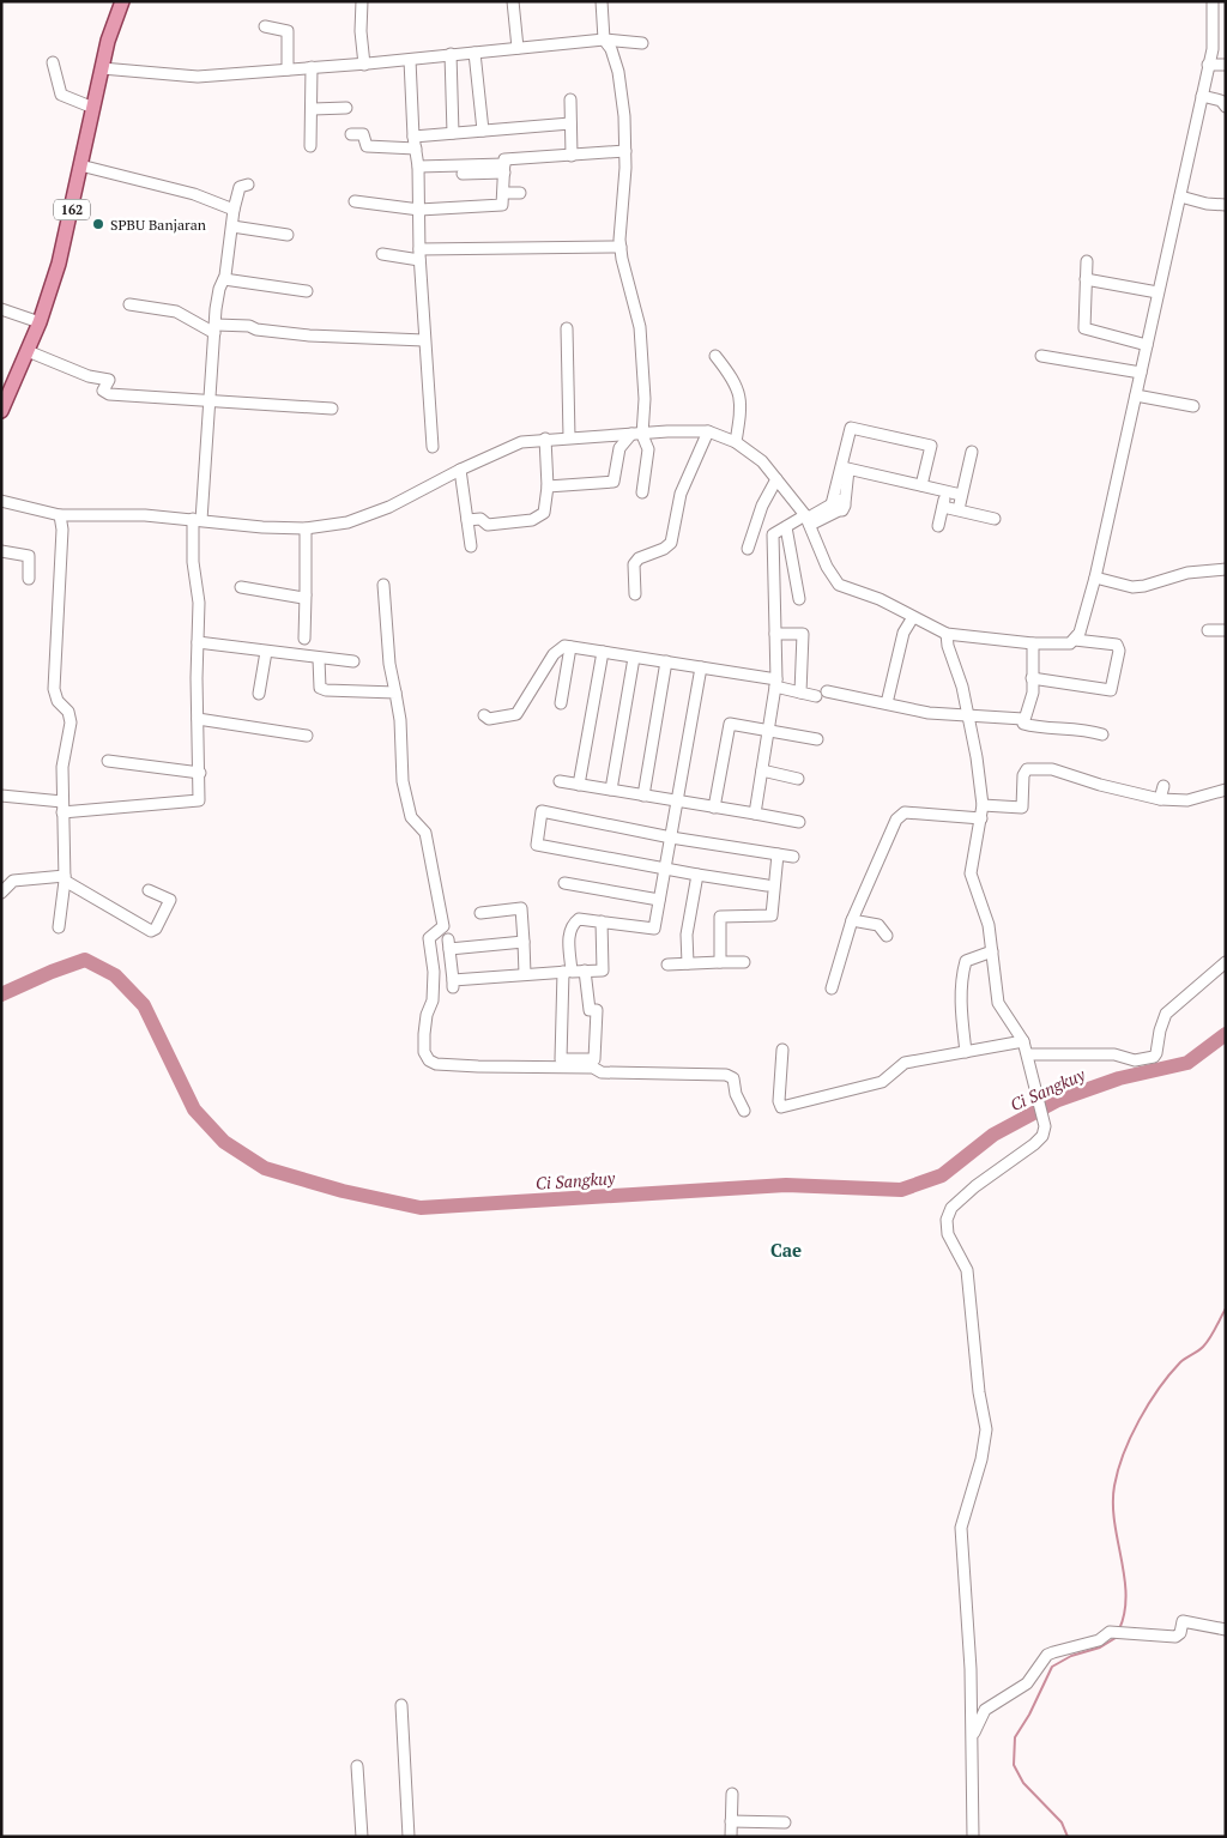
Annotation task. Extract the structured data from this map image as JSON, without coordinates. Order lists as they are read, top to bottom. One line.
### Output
{"streets":{"main road":["162"]},"districts":["Cae"],"water":["Ci Sangkuy"],"places":["SPBU Banjaran"]}
